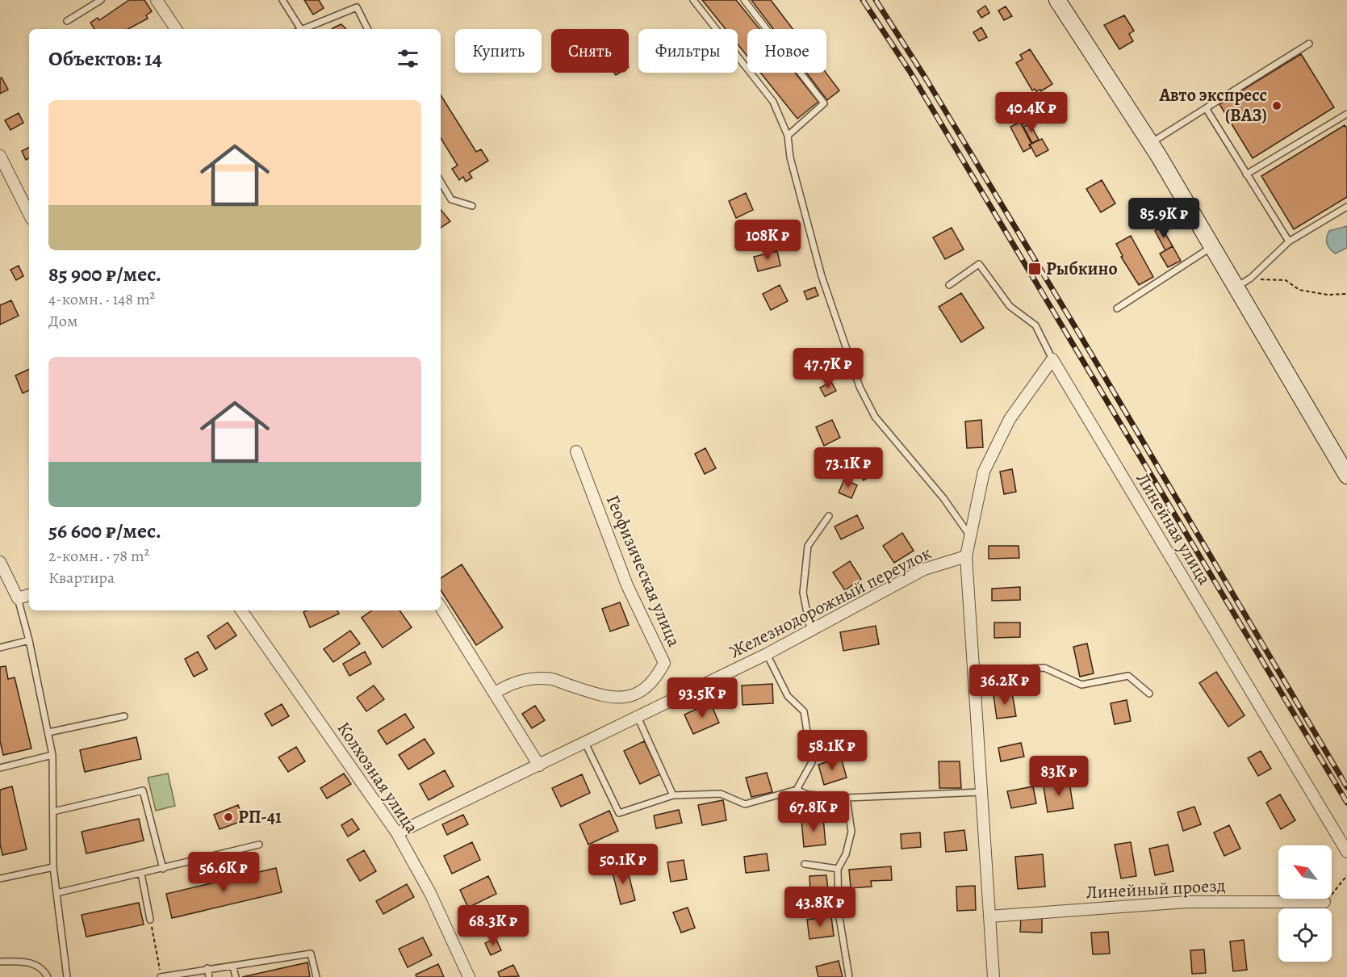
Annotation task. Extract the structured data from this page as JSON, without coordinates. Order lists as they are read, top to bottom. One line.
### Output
{"streets":{"street":["Линейная улица","Геофизическая улица","Железнодорожный переулок","Колхозная улица","Линейный проезд"]},"crossings":[["Железнодорожный переулок","Колхозная улица"]],"places":{"other":["Авто экспресс (ВАЗ)","РП-41"],"transit":["Рыбкино"]},"north":"top left","page":{"chip":["Купить","Снять","Фильтры","Новое"],"heading":"Объектов: 14","list":[{"name":"85 900 ₽/мес.","note":"4-комн. · 148 m² · Дом"},{"name":"56 600 ₽/мес.","note":"2-комн. · 78 m² · Квартира"}],"price":["40.4K ₽","85.9K ₽","108K ₽","47.7K ₽","73.1K ₽","36.2K ₽","93.5K ₽","58.1K ₽","83K ₽","67.8K ₽","50.1K ₽","56.6K ₽","43.8K ₽","68.3K ₽"]}}
